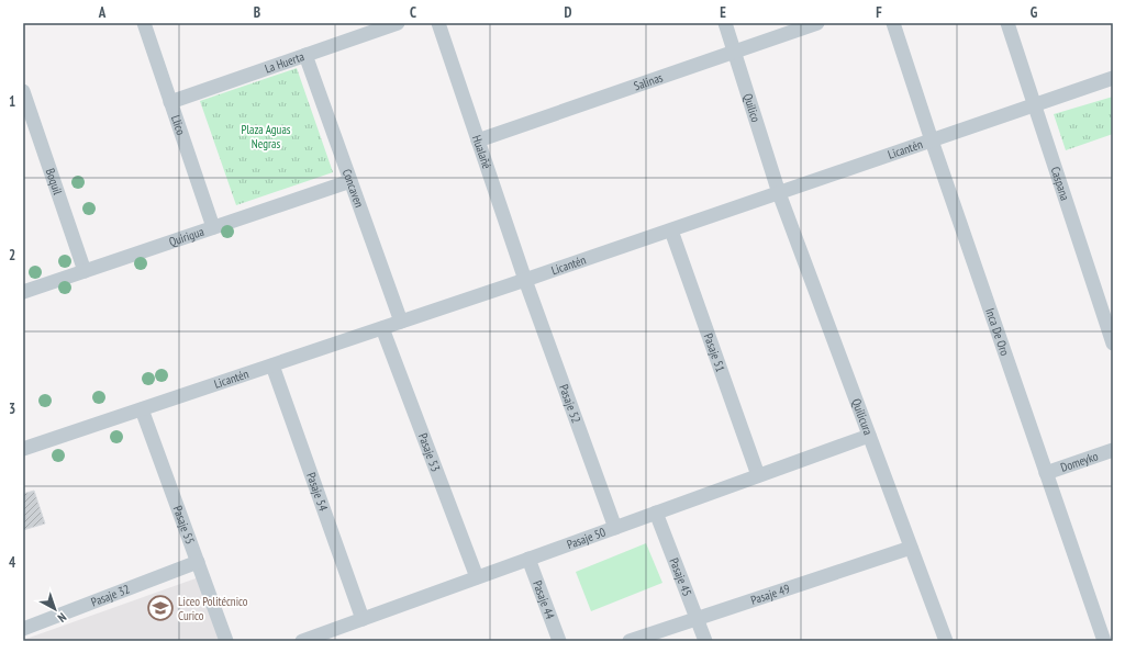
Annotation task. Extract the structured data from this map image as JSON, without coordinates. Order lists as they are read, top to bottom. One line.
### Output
{"streets":{"street":["La Huerta","Salinas","Quilico","Llico","Licantén","Hualañé","Boquil","Caspana","Concaven","Quirigua","Inca De Oro","Pasaje 51","Pasaje 52","Quilicura","Pasaje 53","Domeyko","Pasaje 54","Pasaje 55","Pasaje 50","Pasaje 45","Pasaje 49","Pasaje 32","Pasaje 44"]},"crossings":[["La Huerta","Llico"],["La Huerta","Concaven"],["Salinas","Quilico"],["Salinas","Hualañé"],["Quilico","Licantén"],["Quilico","Quilicura"],["Llico","Quirigua"],["Licantén","Hualañé"],["Licantén","Caspana"],["Licantén","Concaven"],["Licantén","Inca De Oro"],["Licantén","Pasaje 51"],["Licantén","Pasaje 52"],["Licantén","Quilicura"],["Licantén","Pasaje 53"],["Licantén","Pasaje 54"],["Licantén","Pasaje 55"],["Hualañé","Pasaje 52"],["Boquil","Quirigua"],["Concaven","Quirigua"],["Inca De Oro","Domeyko"],["Pasaje 51","Pasaje 50"],["Pasaje 52","Pasaje 50"],["Quilicura","Pasaje 50"],["Quilicura","Pasaje 49"],["Pasaje 53","Pasaje 50"],["Pasaje 54","Pasaje 50"],["Pasaje 55","Pasaje 32"],["Pasaje 50","Pasaje 45"],["Pasaje 50","Pasaje 44"],["Pasaje 45","Pasaje 49"]],"parks":["Plaza Aguas Negras"],"places":{"school or university":["Liceo Politécnico Curico"]},"north":"bottom right","grid":{"columns":["A","B","C","D","E","F","G"],"rows":["1","2","3","4"]}}
